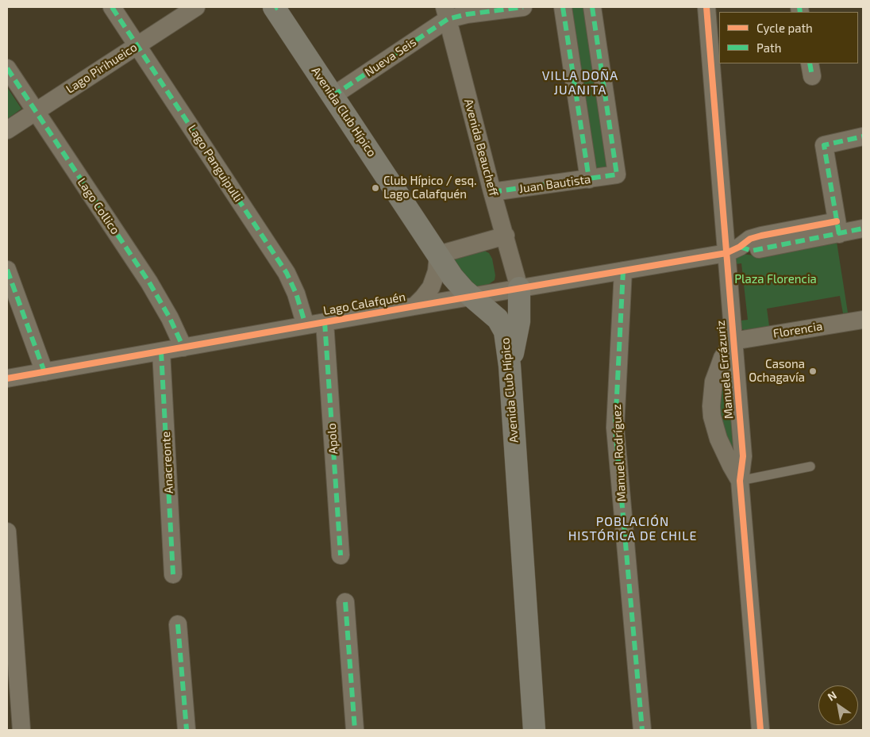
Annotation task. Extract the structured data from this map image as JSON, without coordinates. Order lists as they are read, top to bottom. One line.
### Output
{"streets":{"main road":["Avenida Club Hípico"],"street":["Nueva Seis","Lago Pirihueico","Avenida Beaucheff","Lago Panguipulli","Juan Bautista","Lago Collico","Lago Calafquén","Florencia","Manuela Errázuriz","Apolo","Manuel Rodríguez","Anacreonte"]},"crossings":[["Nueva Seis","Avenida Club Hípico"],["Nueva Seis","Avenida Beaucheff"],["Lago Pirihueico","Lago Panguipulli"],["Lago Pirihueico","Lago Collico"],["Avenida Club Hípico","Lago Calafquén"],["Avenida Beaucheff","Juan Bautista"],["Avenida Beaucheff","Lago Calafquén"],["Lago Panguipulli","Lago Calafquén"],["Lago Collico","Lago Calafquén"],["Lago Calafquén","Manuela Errázuriz"],["Lago Calafquén","Apolo"],["Lago Calafquén","Manuel Rodríguez"],["Lago Calafquén","Anacreonte"],["Florencia","Manuela Errázuriz"]],"districts":["VILLA DOÑA JUANITA","POBLACIÓN HISTÓRICA DE CHILE"],"parks":["Plaza Florencia"],"places":["Club Hípico / esq. Lago Calafquén","Casona Ochagavía"],"legend":["Cycle path","Path"],"north":"top left"}
